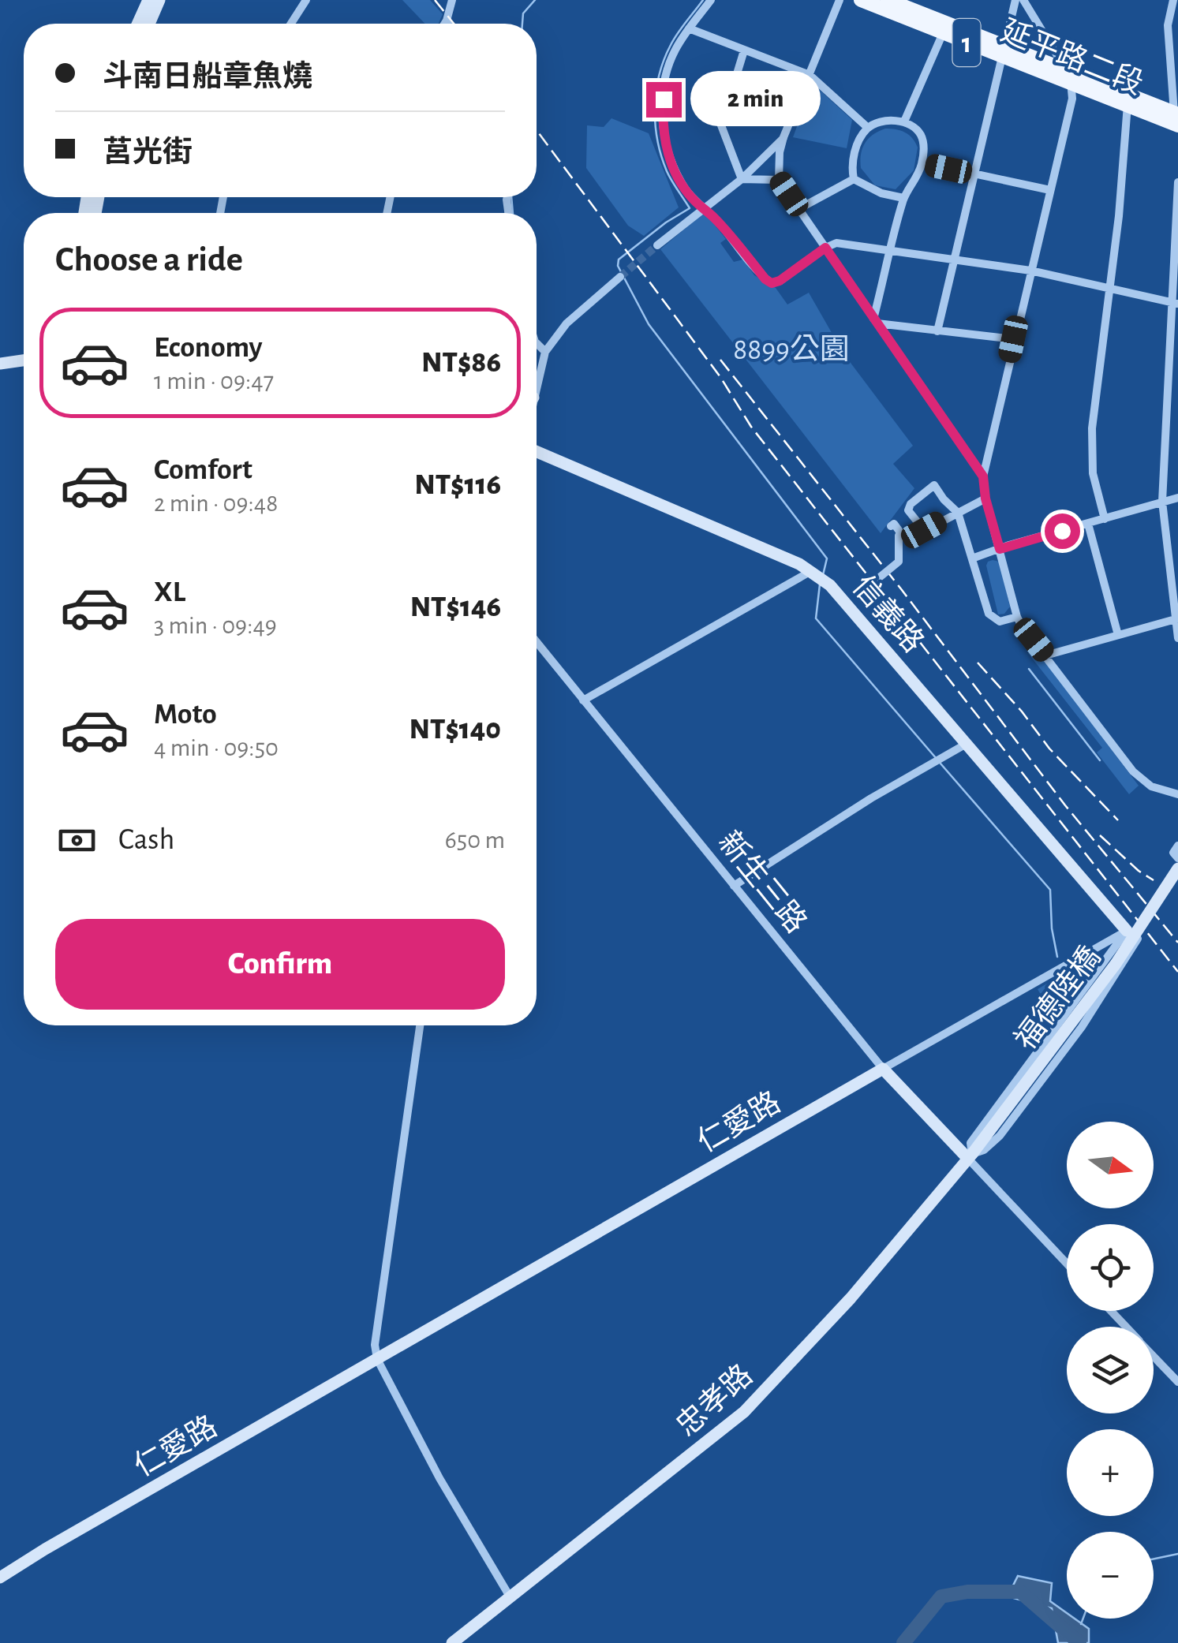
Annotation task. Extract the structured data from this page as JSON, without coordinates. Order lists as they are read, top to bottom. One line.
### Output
{"streets":{"main road":["1","延平路二段","信義路","新生三路","福德陸橋","仁愛路","忠孝路"]},"crossings":[["信義路","仁愛路"],["信義路","忠孝路"],["新生三路","福德陸橋"],["新生三路","仁愛路"],["新生三路","忠孝路"],["福德陸橋","忠孝路"],["仁愛路","忠孝路"]],"parks":["8899公園"],"north":"right","page":{"banner":["斗南日船章魚燒","莒光街"],"bubble":"2 min","heading":"Choose a ride","list":[{"name":"Economy","note":"1 min · 09:47","value":"NT$86"},{"name":"Comfort","note":"2 min · 09:48","value":"NT$116"},{"name":"XL","note":"3 min · 09:49","value":"NT$146"},{"name":"Moto","note":"4 min · 09:50","value":"NT$140"}],"pay":["Cash","650 m"],"buttons":"Confirm","map_buttons":["+","−"]}}
